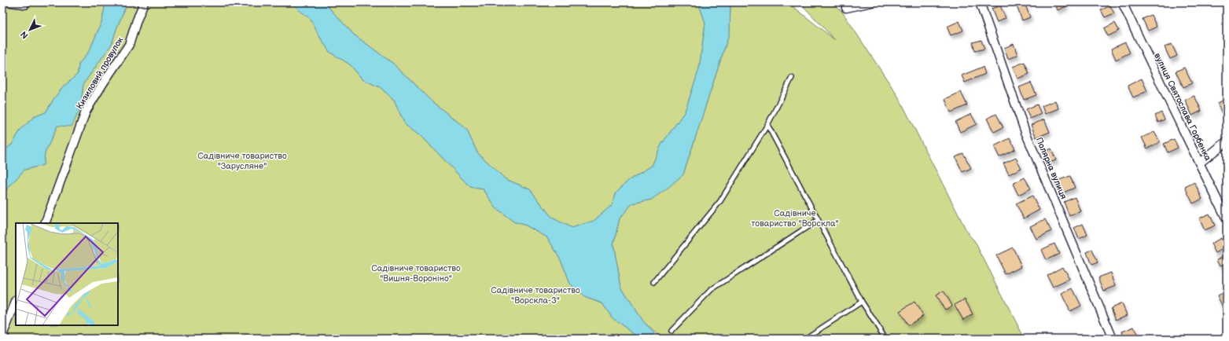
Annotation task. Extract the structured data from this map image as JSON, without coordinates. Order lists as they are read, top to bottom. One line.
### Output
{"streets":{"street":["Кизиловий провулок","вулиця Святослава Горбенка","Полярна вулиця"]},"parks":["Садівниче товариство \"Зарусляне\"","Садівниче товариство \"Ворскла\"","Садівниче товариство \"Вишня-Вороніно\"","Садівниче товариство \"Ворскла-3\""],"north":"bottom left"}
